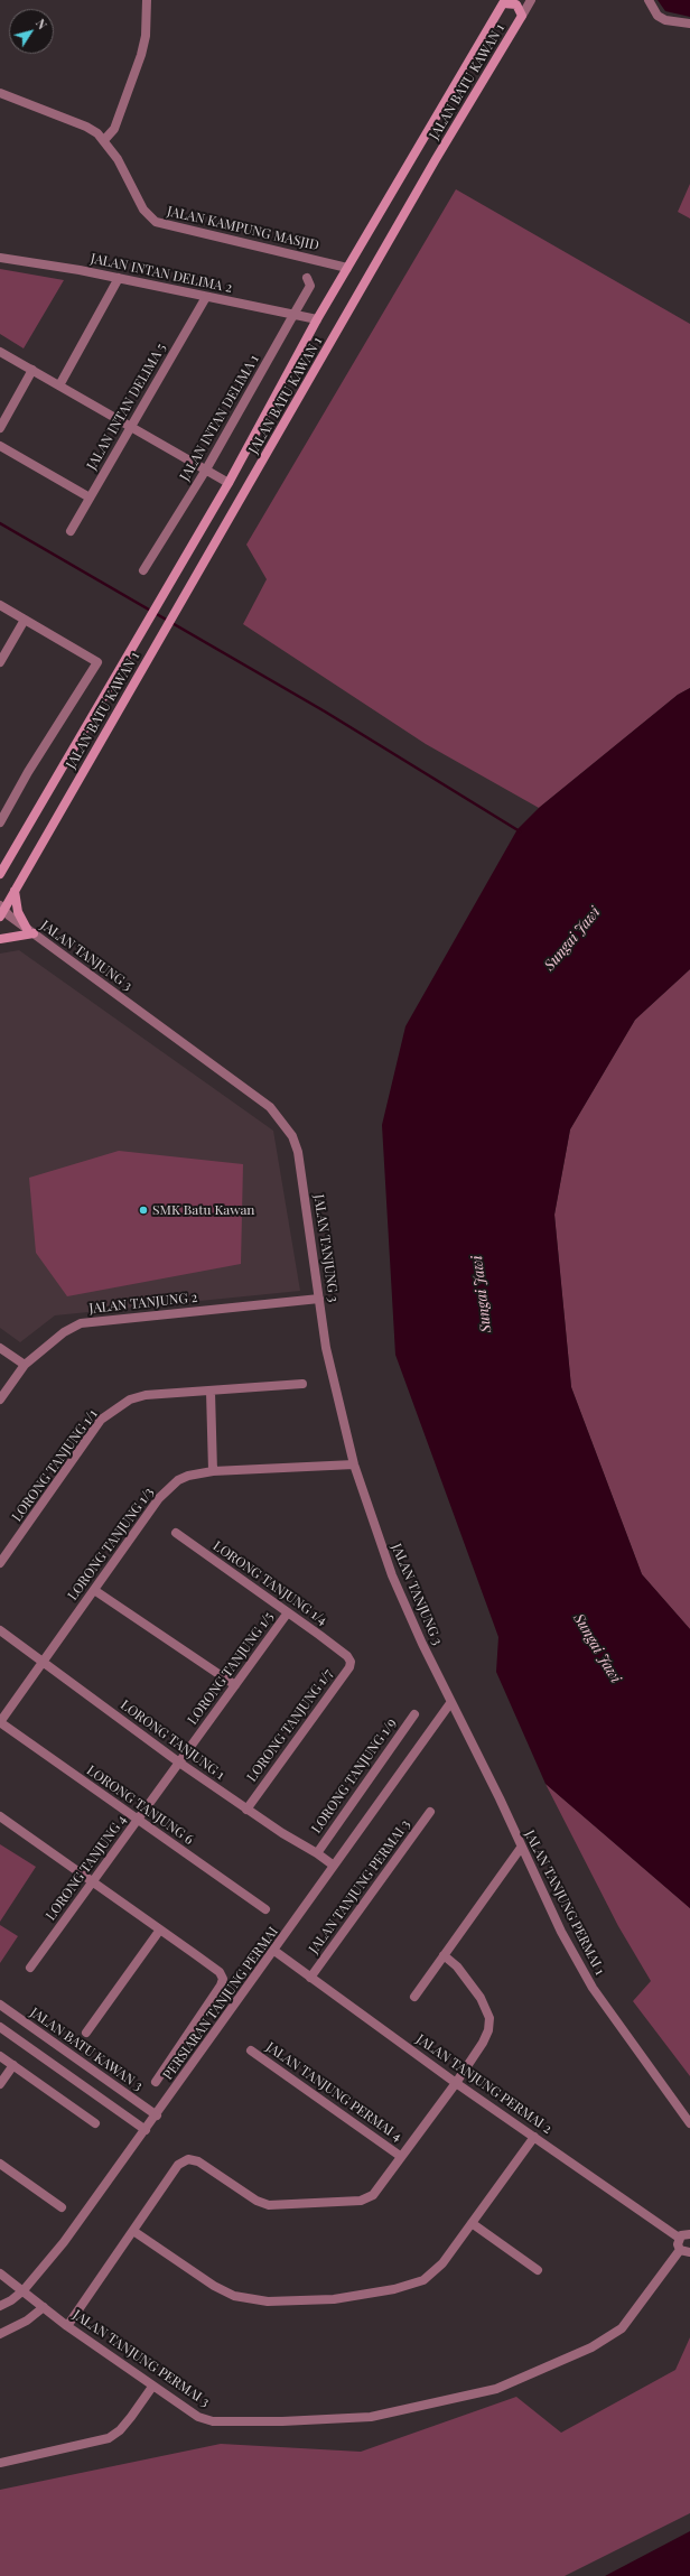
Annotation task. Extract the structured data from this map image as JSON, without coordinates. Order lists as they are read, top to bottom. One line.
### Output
{"streets":{"street":["JALAN BATU KAWAN 1","JALAN KAMPUNG MASJID","JALAN INTAN DELIMA 2","JALAN INTAN DELIMA 5","JALAN INTAN DELIMA 1","JALAN TANJUNG 3","JALAN TANJUNG 2","LORONG TANJUNG 1/1","LORONG TANJUNG 1/3","LORONG TANJUNG 1/4","LORONG TANJUNG 1/5","LORONG TANJUNG 1/7","LORONG TANJUNG 1","LORONG TANJUNG 1/9","LORONG TANJUNG 6","LORONG TANJUNG 4","JALAN TANJUNG PERMAI 3","JALAN TANJUNG PERMAI 1","PERSIARAN TANJUNG PERMAI","JALAN BATU KAWAN 3","JALAN TANJUNG PERMAI 2","JALAN TANJUNG PERMAI 4"]},"crossings":[["JALAN BATU KAWAN 1","JALAN KAMPUNG MASJID"],["JALAN BATU KAWAN 1","JALAN INTAN DELIMA 2"],["JALAN BATU KAWAN 1","JALAN TANJUNG 3"],["JALAN INTAN DELIMA 2","JALAN INTAN DELIMA 5"],["JALAN INTAN DELIMA 2","JALAN INTAN DELIMA 1"],["JALAN TANJUNG 3","JALAN TANJUNG 2"],["JALAN TANJUNG 3","LORONG TANJUNG 1/3"],["JALAN TANJUNG 3","JALAN TANJUNG PERMAI 1"],["JALAN TANJUNG 3","PERSIARAN TANJUNG PERMAI"],["LORONG TANJUNG 1/3","LORONG TANJUNG 1"],["LORONG TANJUNG 1/3","LORONG TANJUNG 6"],["LORONG TANJUNG 1/4","LORONG TANJUNG 1/5"],["LORONG TANJUNG 1/4","LORONG TANJUNG 1/7"],["LORONG TANJUNG 1/5","LORONG TANJUNG 1"],["LORONG TANJUNG 1/5","LORONG TANJUNG 4"],["LORONG TANJUNG 1/7","LORONG TANJUNG 1"],["LORONG TANJUNG 1","LORONG TANJUNG 1/9"],["LORONG TANJUNG 1","LORONG TANJUNG 4"],["LORONG TANJUNG 1","PERSIARAN TANJUNG PERMAI"],["LORONG TANJUNG 6","LORONG TANJUNG 4"],["JALAN TANJUNG PERMAI 3","PERSIARAN TANJUNG PERMAI"],["JALAN TANJUNG PERMAI 3","JALAN TANJUNG PERMAI 2"],["JALAN TANJUNG PERMAI 1","PERSIARAN TANJUNG PERMAI"],["PERSIARAN TANJUNG PERMAI","JALAN BATU KAWAN 3"],["PERSIARAN TANJUNG PERMAI","JALAN TANJUNG PERMAI 2"]],"water":["Sungai Jawi"],"places":["SMK Batu Kawan"],"north":"top right"}
